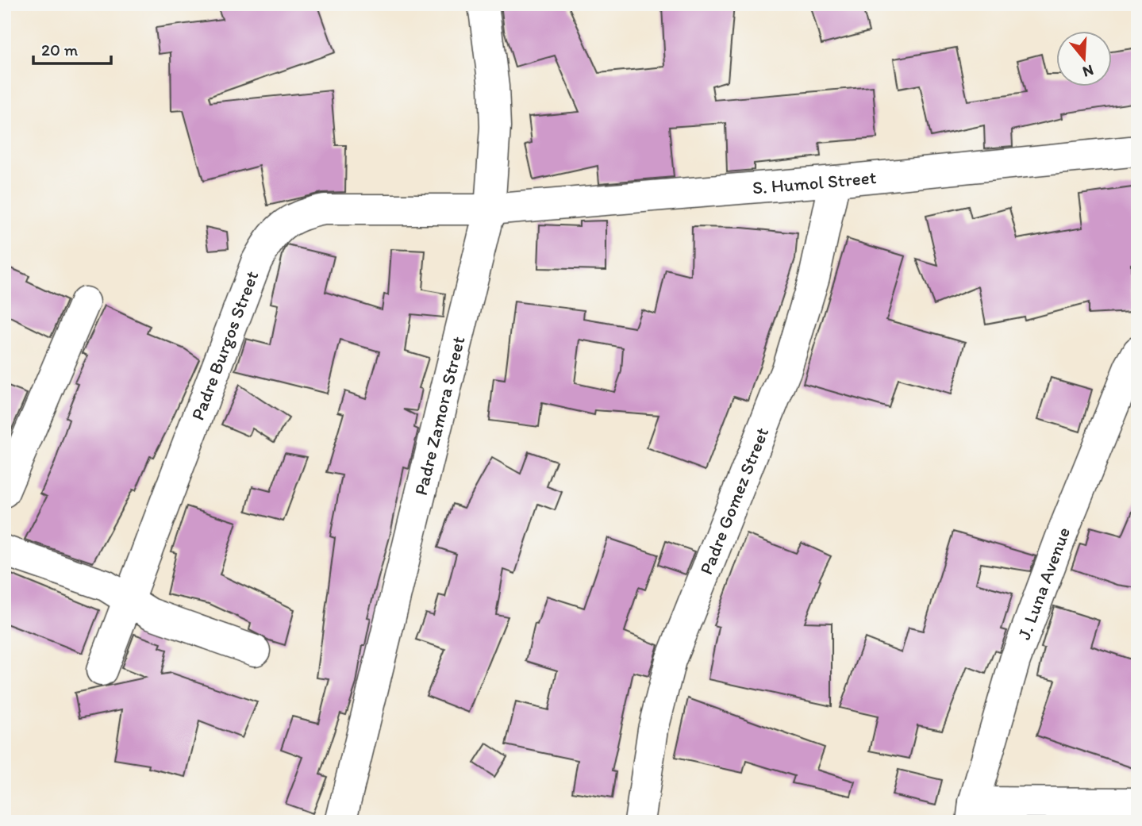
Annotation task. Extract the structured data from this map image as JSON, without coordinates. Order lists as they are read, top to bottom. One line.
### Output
{"streets":{"street":["S. Humol Street","Padre Burgos Street","Padre Zamora Street","Padre Gomez Street","J. Luna Avenue"]},"crossings":[["S. Humol Street","Padre Burgos Street"],["S. Humol Street","Padre Zamora Street"],["S. Humol Street","Padre Gomez Street"],["Padre Burgos Street","Padre Zamora Street"]],"scale_bar":"20 m","north":"bottom"}
